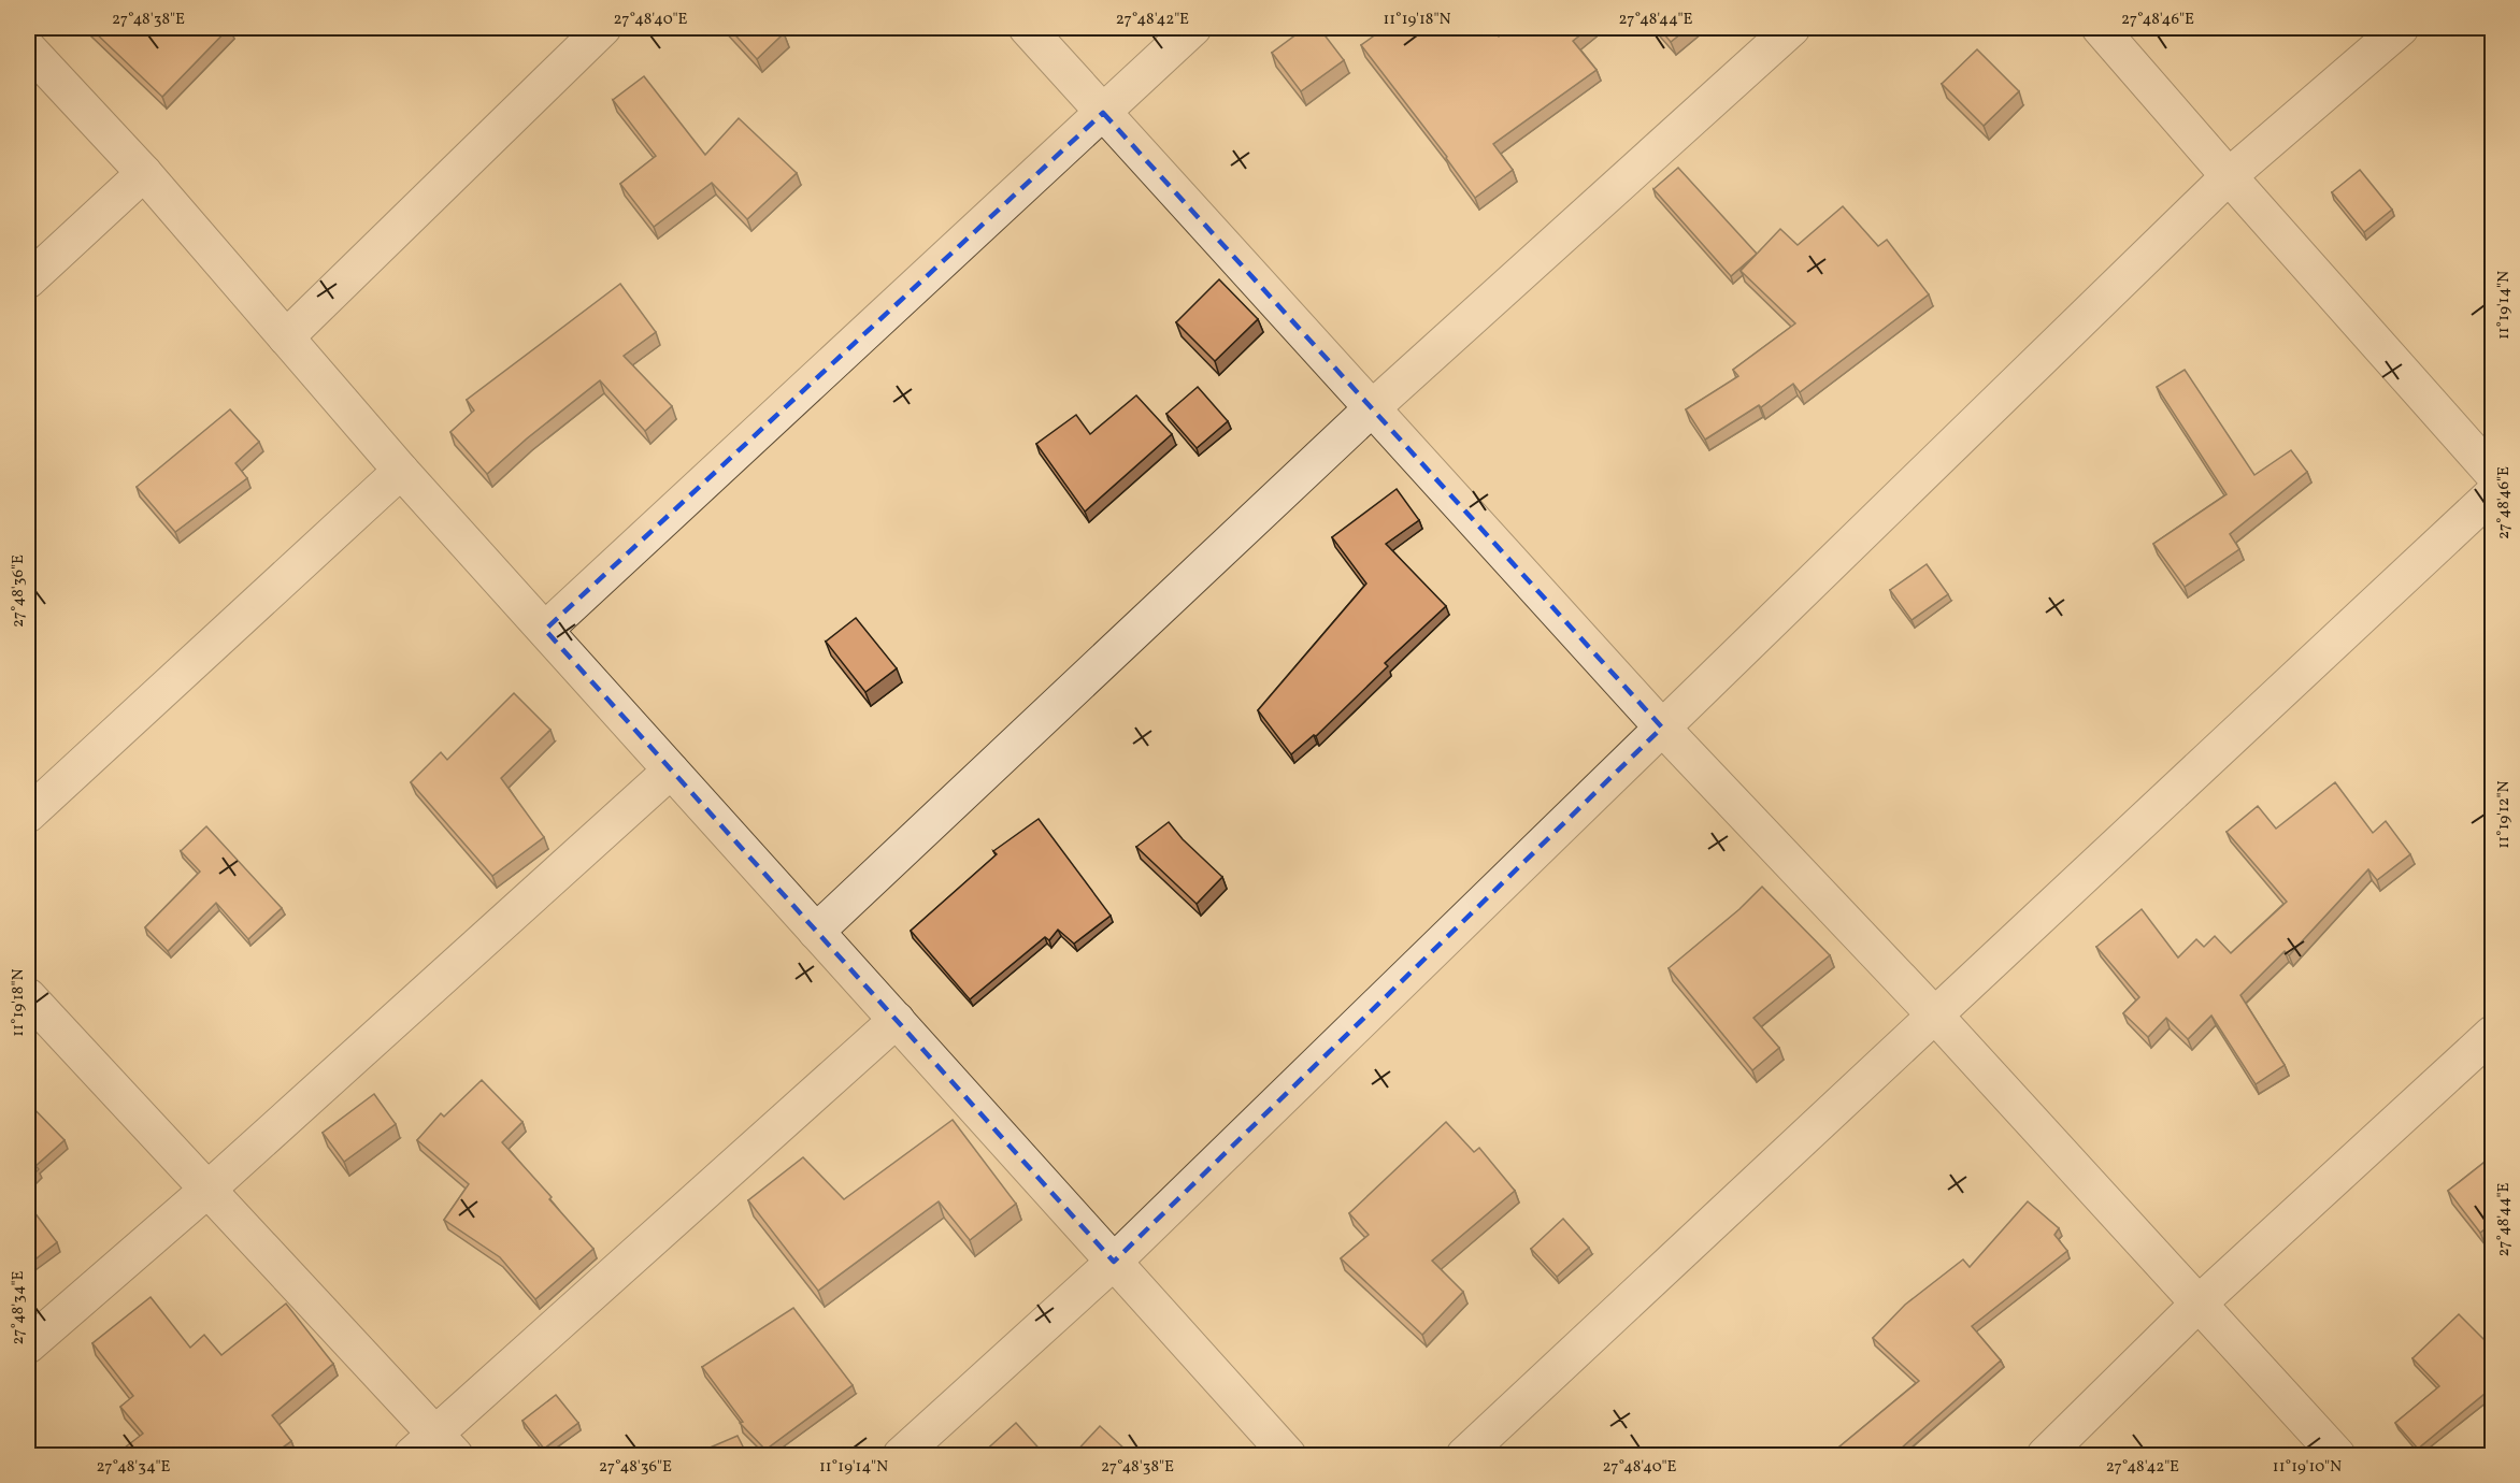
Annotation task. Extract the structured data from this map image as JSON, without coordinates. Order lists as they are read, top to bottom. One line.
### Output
{"coordinates":["27°48'38\"E","27°48'40\"E","27°48'42\"E","11°19'18\"N","27°48'44\"E","27°48'46\"E","11°19'14\"N","27°48'36\"E","11°19'12\"N","27°48'34\"E","11°19'10\"N"]}
